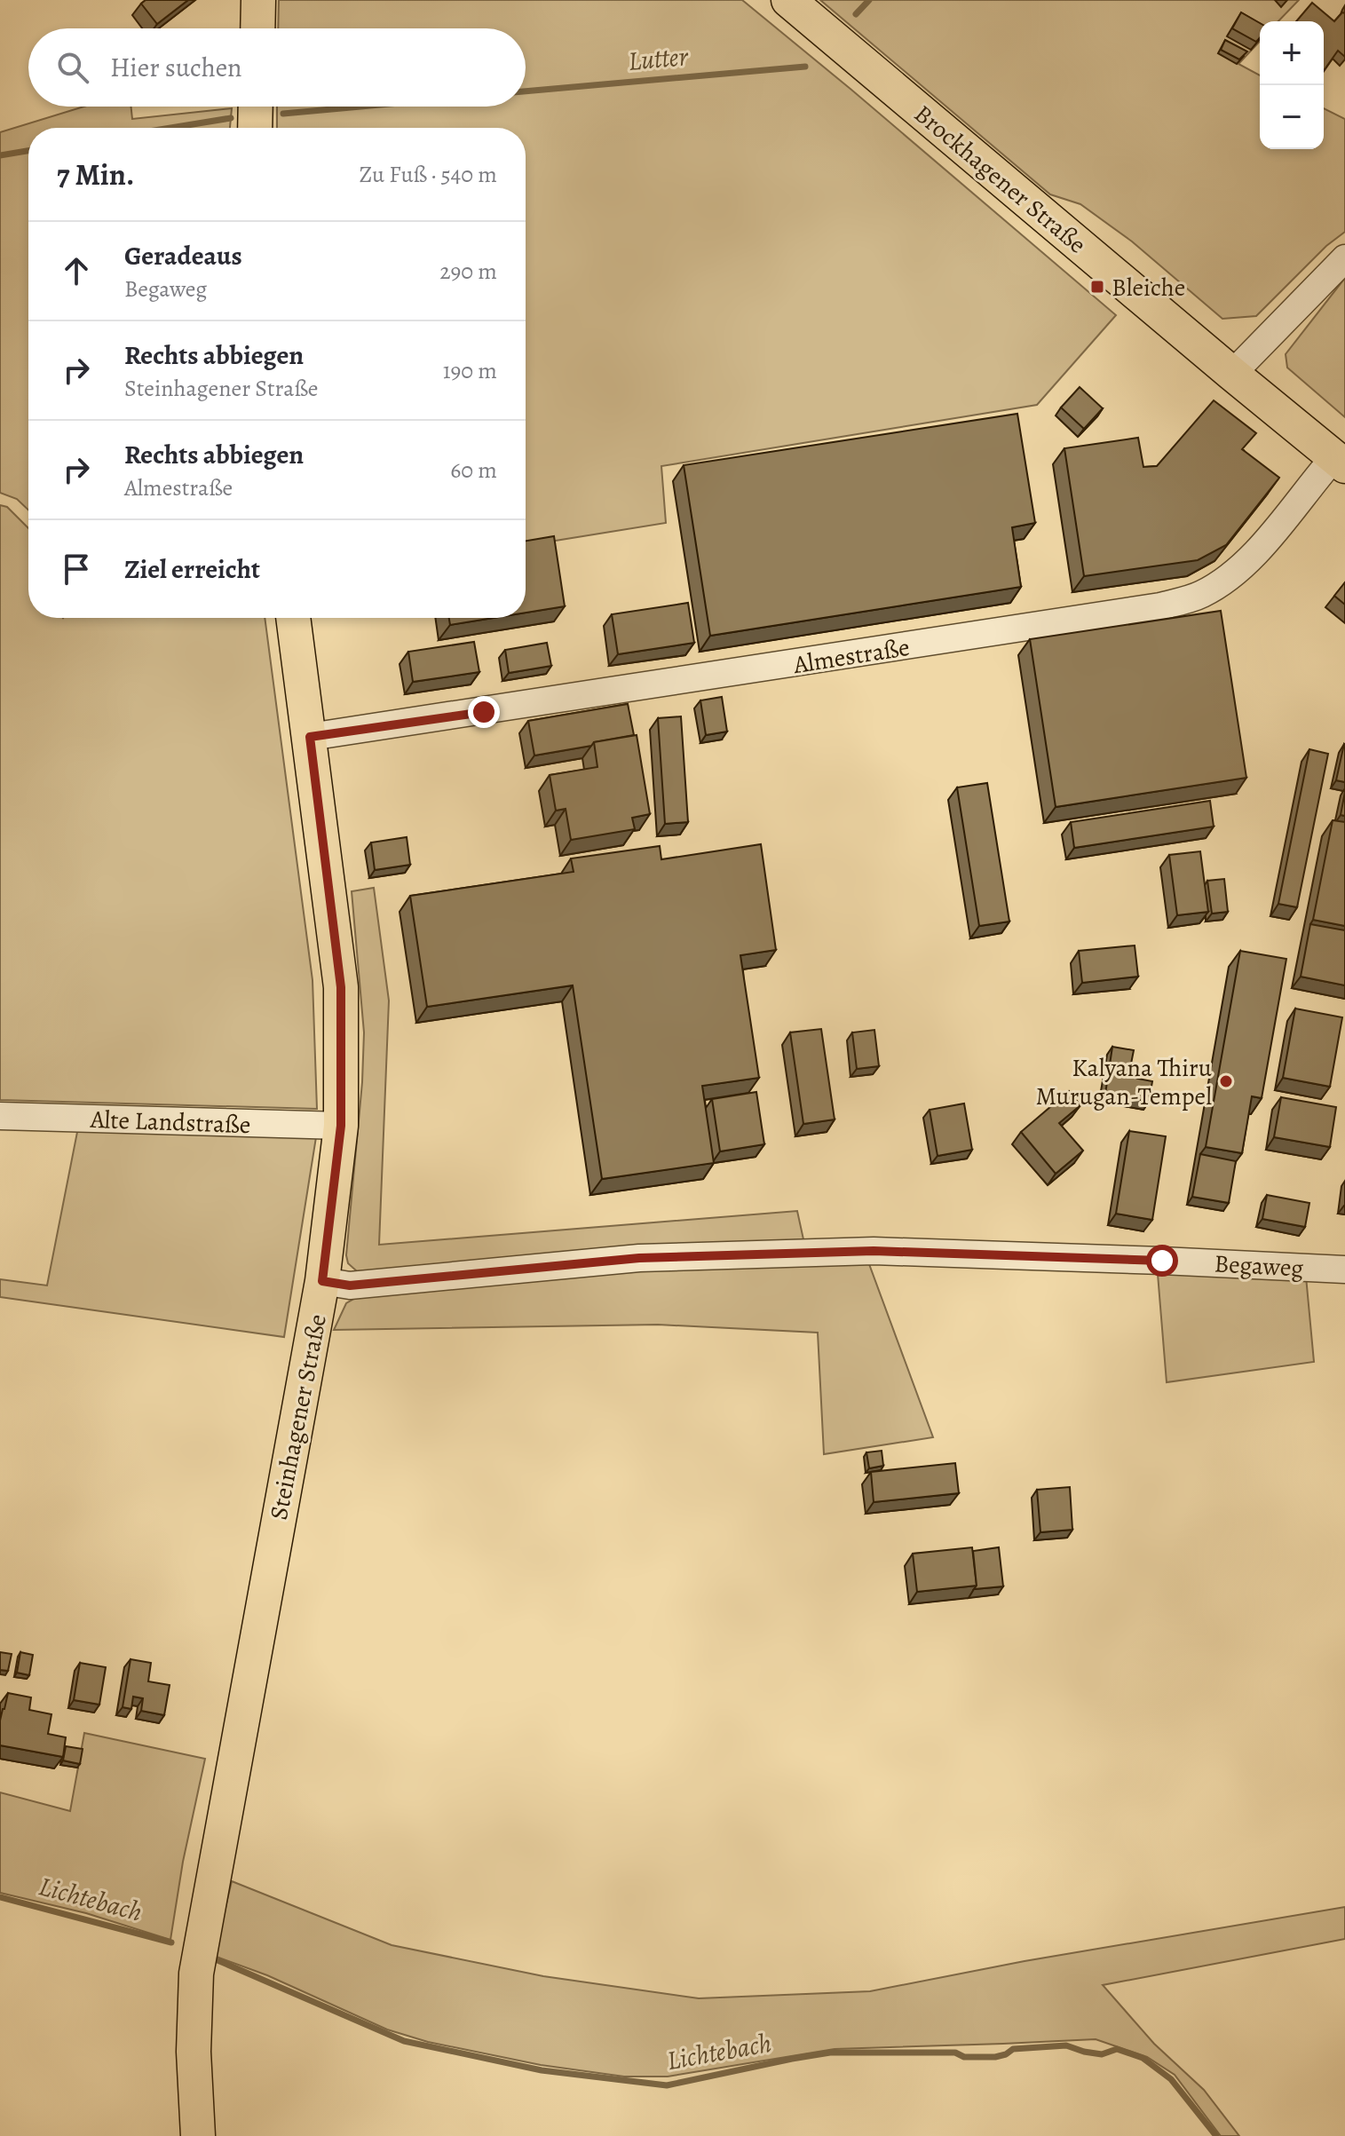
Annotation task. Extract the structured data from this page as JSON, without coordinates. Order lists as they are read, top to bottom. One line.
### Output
{"streets":{"main road":["Brockhagener Straße","Steinhagener Straße"],"street":["Almestraße","Alte Landstraße","Begaweg"]},"crossings":[["Brockhagener Straße","Almestraße"],["Almestraße","Steinhagener Straße"],["Alte Landstraße","Steinhagener Straße"],["Begaweg","Steinhagener Straße"]],"water":["Lutter","Lichtebach"],"places":{"transit":["Bleiche"],"other":["Kalyana Thiru Murugan-Tempel"]},"page":{"map_buttons":["+","−"],"search":"Hier suchen","heading":["7 Min.","Zu Fuß · 540 m"],"list":[["Geradeaus","Begaweg","290 m"],["Rechts abbiegen","Steinhagener Straße","190 m"],["Rechts abbiegen","Almestraße","60 m"],"Ziel erreicht"]}}
